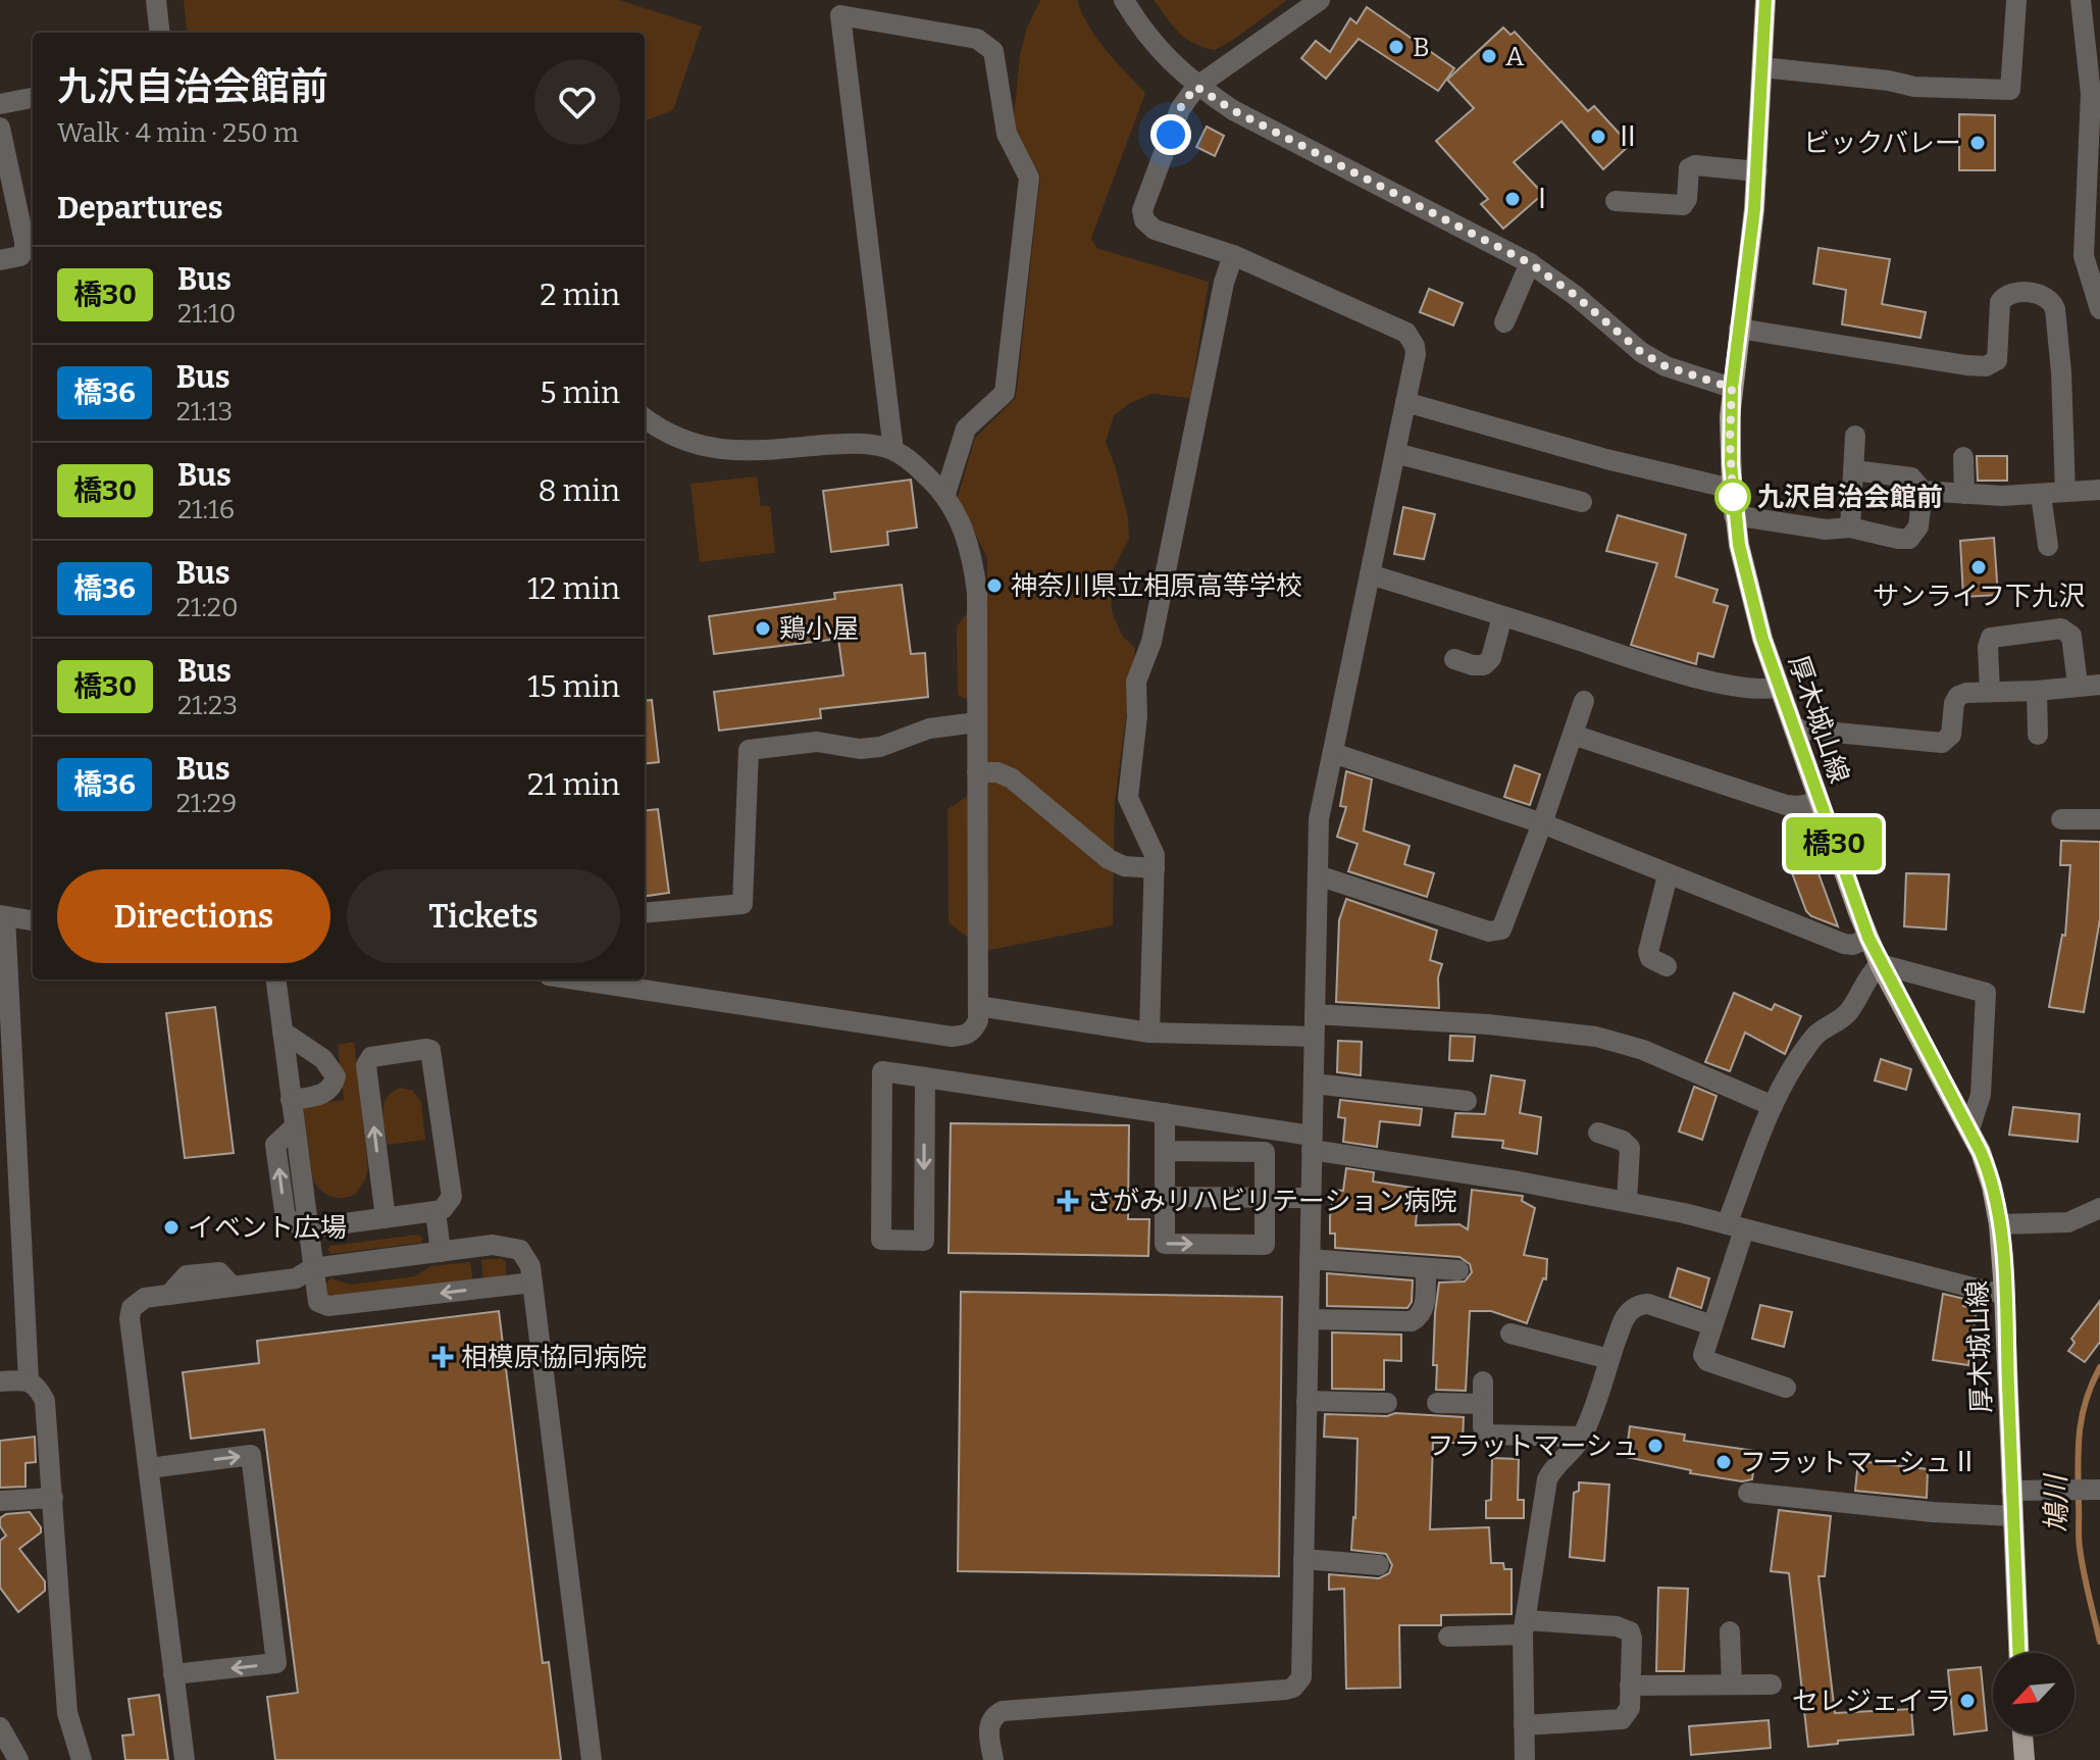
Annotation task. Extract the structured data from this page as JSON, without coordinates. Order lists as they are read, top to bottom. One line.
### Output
{"streets":{"main road":["厚木城山線"]},"water":["鳩川"],"places":{"other":["B","A","Ⅱ","ビックバレー","Ⅰ","九沢自治会館前","サンライフ下九沢","神奈川県立相原高等学校","鶏小屋","イベント広場","フラットマーシュ","フラットマーシュⅡ","セレジェイラ"],"health":["さがみリハビリテーション病院","相模原協同病院"]},"lines":["bus line 橋30"],"north":"bottom left","page":{"on_map":"橋30","heading":[["九沢自治会館前","Walk · 4 min · 250 m"],"Departures"],"list":[{"mark":"橋30","name":"Bus","note":"21:10","value":"2 min"},{"mark":"橋36","name":"Bus","note":"21:13","value":"5 min"},{"mark":"橋30","name":"Bus","note":"21:16","value":"8 min"},{"mark":"橋36","name":"Bus","note":"21:20","value":"12 min"},{"mark":"橋30","name":"Bus","note":"21:23","value":"15 min"},{"mark":"橋36","name":"Bus","note":"21:29","value":"21 min"}],"buttons":["Directions","Tickets"]}}
